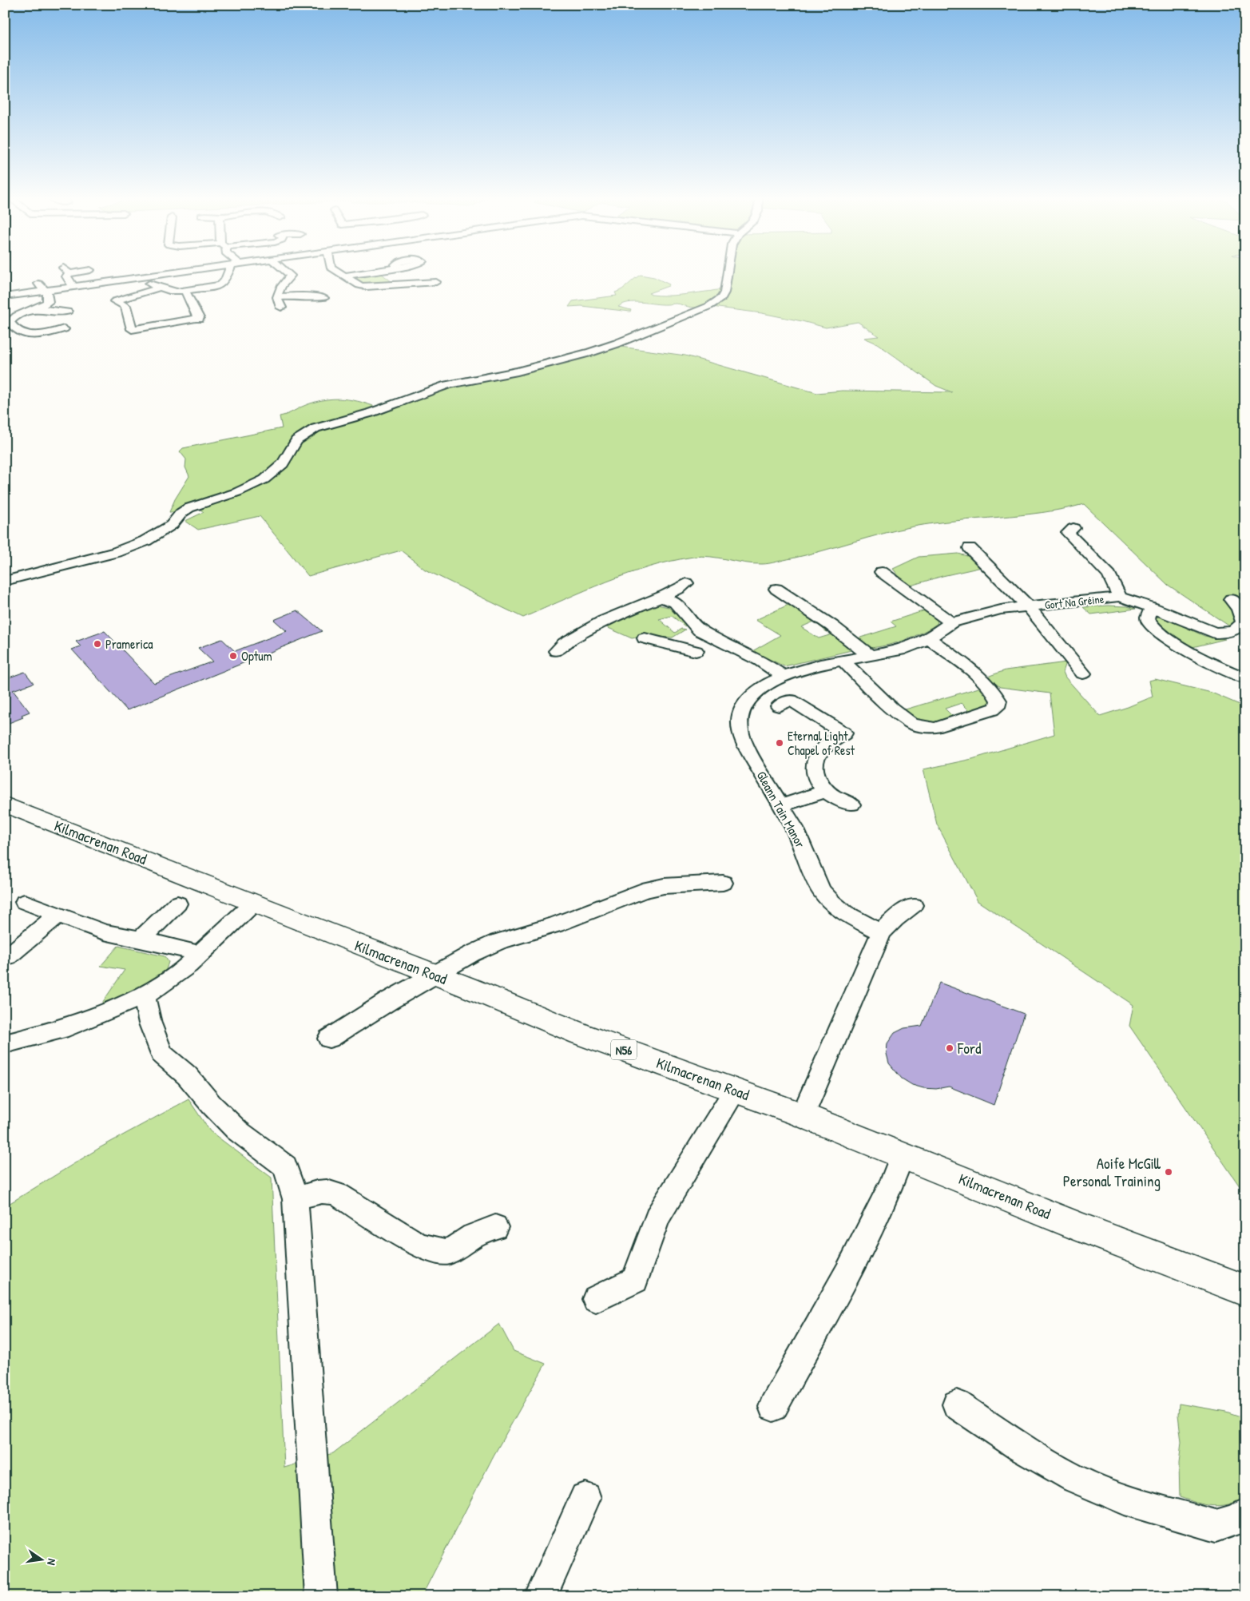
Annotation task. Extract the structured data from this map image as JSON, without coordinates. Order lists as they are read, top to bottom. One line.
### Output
{"streets":{"main road":["Kilmacrenan Road","N56"],"street":["Gort Na Gréine","Gleann Tain Manor"]},"crossings":[["Gort Na Gréine","Gleann Tain Manor"]],"places":["Pramerica","Optum","Eternal Light Chapel of Rest","Ford","Aoife McGill Personal Training"],"north":"right"}
